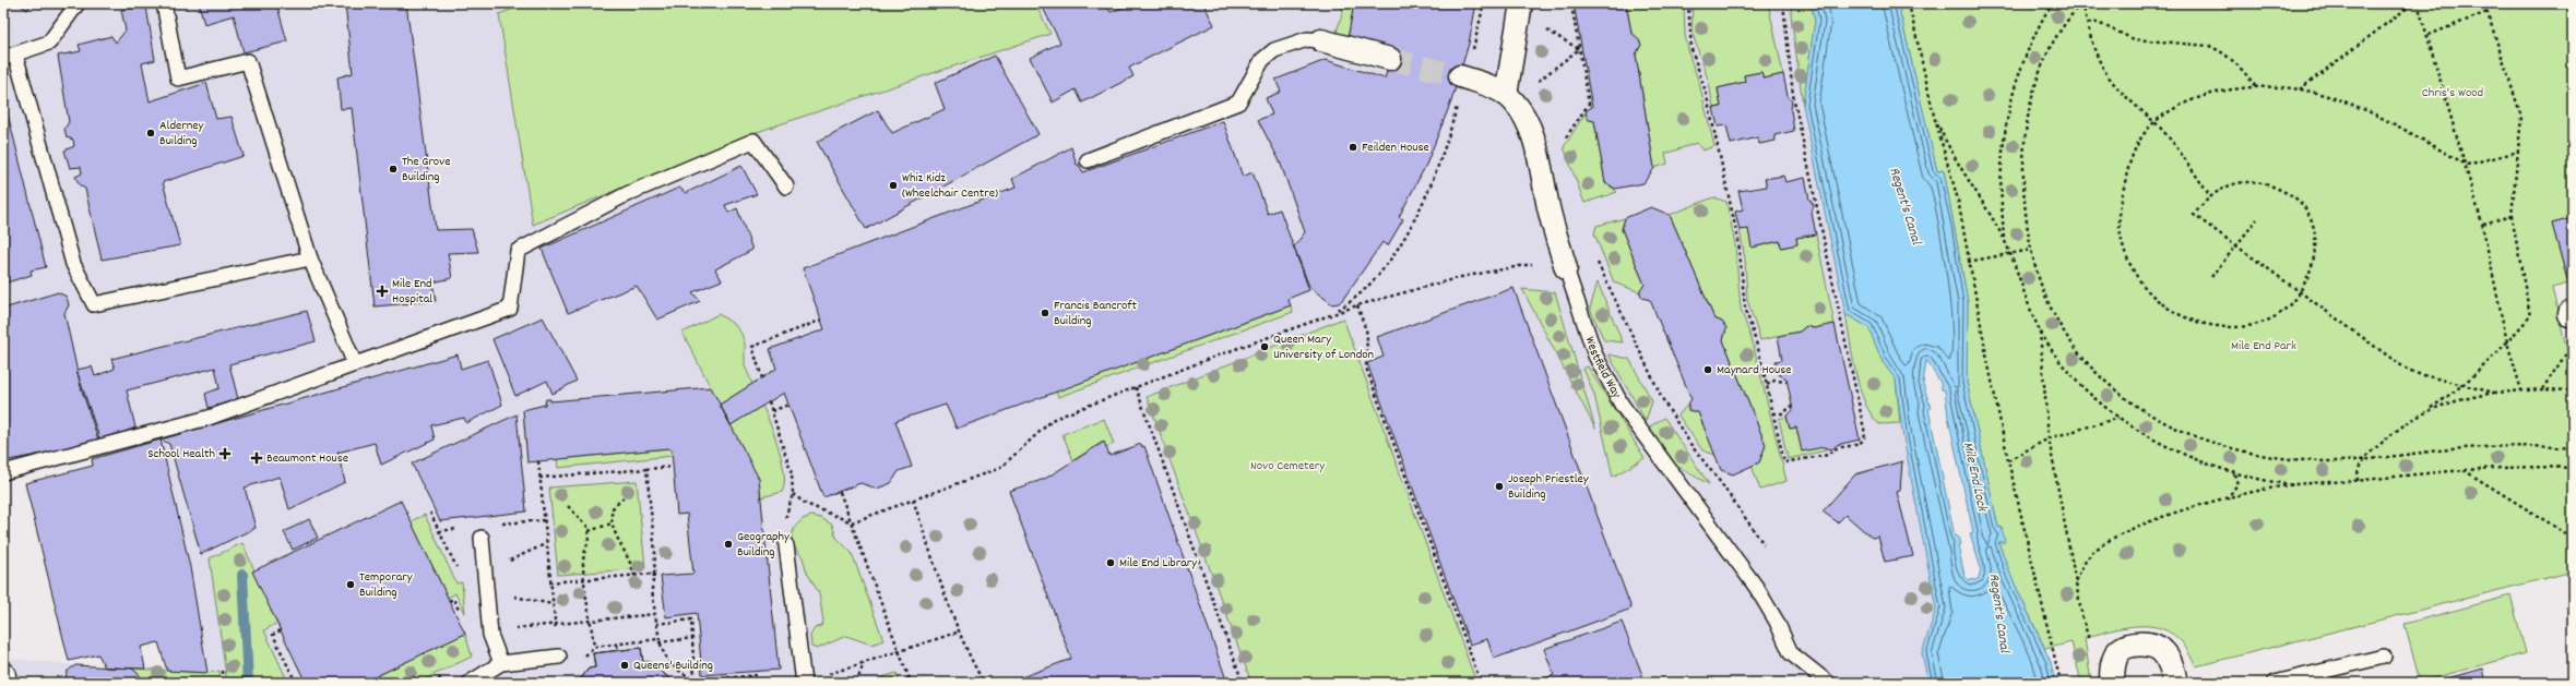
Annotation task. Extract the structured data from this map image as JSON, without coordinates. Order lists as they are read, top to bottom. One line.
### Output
{"streets":{"street":["Westfield Way"]},"water":["Regent's Canal","Mile End Lock"],"parks":["Chris's Wood","Mile End Park","Novo Cemetery"],"places":{"other":["Alderney Building","Feilden House","The Grove Building","Whiz Kidz (Wheelchair Centre)","Francis Bancroft Building","Queen Mary University of London","Maynard House","Joseph Priestley Building","Geography Building","Mile End Library","Temporary Building","Queens' Building"],"health":["Mile End Hospital","School Health","Beaumont House"]}}
